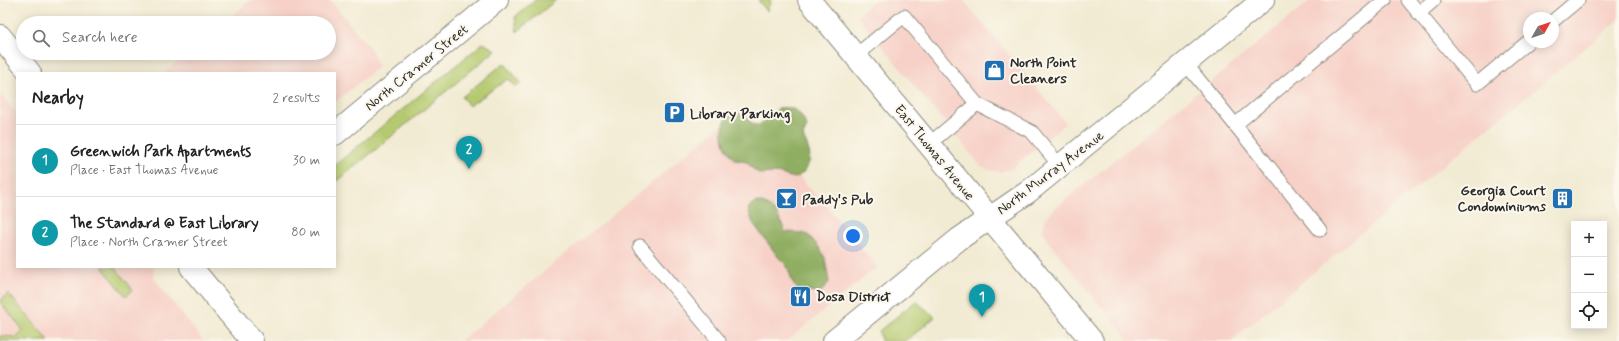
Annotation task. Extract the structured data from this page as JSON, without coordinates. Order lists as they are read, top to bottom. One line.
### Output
{"streets":{"street":["North Cramer Street","East Thomas Avenue","North Murray Avenue"]},"crossings":[["East Thomas Avenue","North Murray Avenue"]],"places":{"shop":["North Point Cleaners"],"parking":["Library Parking"],"building":["Georgia Court Condominiums"],"bar":["Paddy's Pub"],"restaurant":["Dosa District"]},"north":"top right","page":{"search":"Search here","heading":["Nearby","2 results"],"list":[{"mark":"1","name":"Greenwich Park Apartments","note":"Place · East Thomas Avenue","value":"30 m"},{"mark":"2","name":"The Standard @ East Library","note":"Place · North Cramer Street","value":"80 m"}],"pins":["2","1"],"map_buttons":["+","−"]}}
